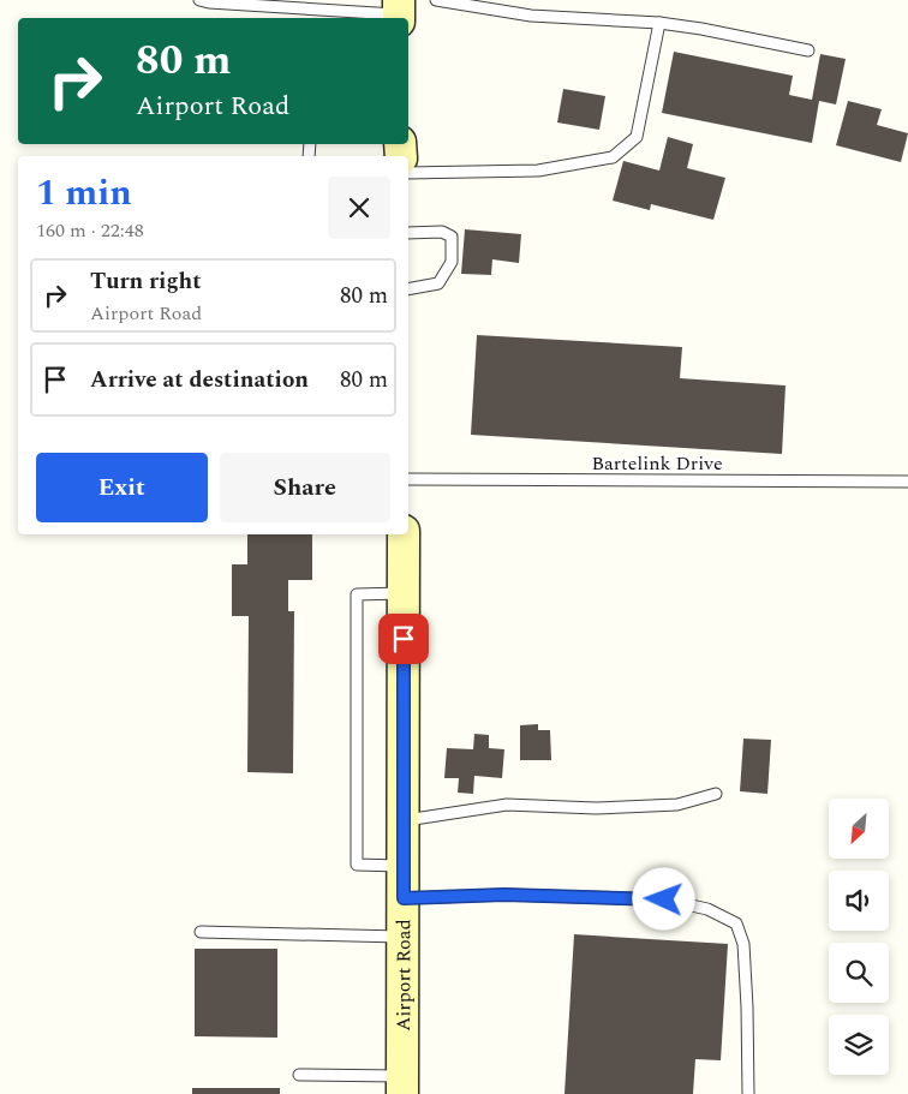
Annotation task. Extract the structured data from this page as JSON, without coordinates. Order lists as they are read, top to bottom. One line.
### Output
{"streets":{"street":["Airport Road"],"lane":["Bartelink Drive"]},"north":"bottom left","page":{"turn":["80 m","Airport Road"],"heading":["1 min","160 m · 22:48"],"list":[{"name":"Turn right","note":"Airport Road","value":"80 m"},{"name":"Arrive at destination","value":"80 m"}],"buttons":["Exit","Share"]}}
